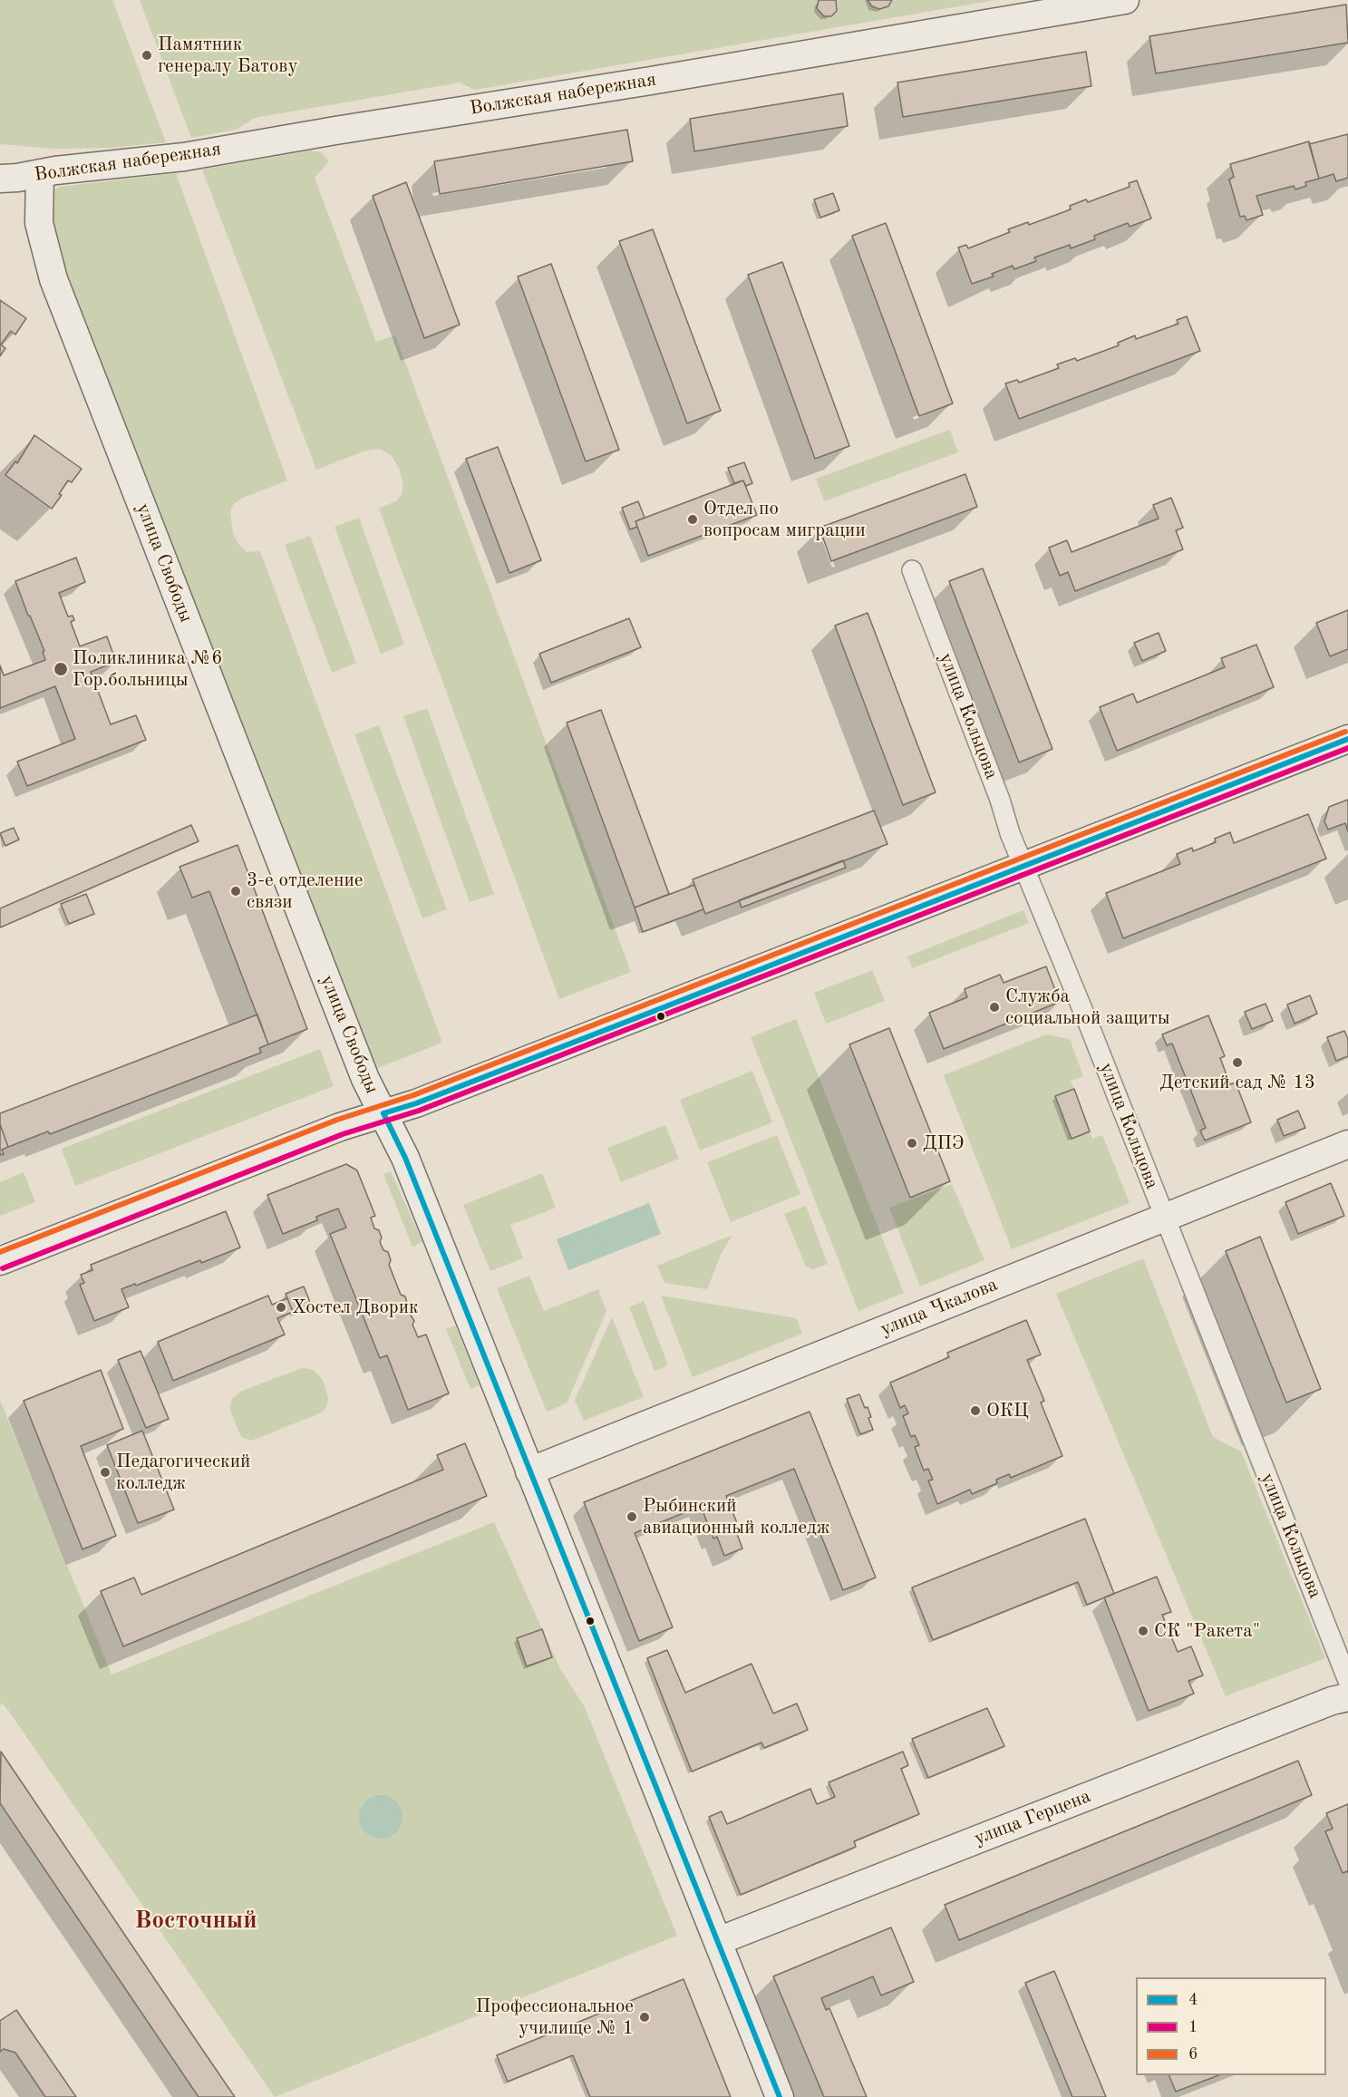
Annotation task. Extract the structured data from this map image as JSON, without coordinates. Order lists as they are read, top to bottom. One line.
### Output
{"streets":{"street":["Волжская набережная","улица Свободы","улица Кольцова","улица Чкалова","улица Герцена"]},"crossings":[["Волжская набережная","улица Свободы"],["улица Свободы","улица Чкалова"],["улица Свободы","улица Герцена"],["улица Кольцова","улица Чкалова"]],"districts":["Восточный"],"places":["Памятник генералу Батову","Отдел по вопросам миграции","Поликлиника №6 Гор.больницы","3-е отделение связи","Служба социальной защиты","Детский сад № 13","ДПЭ","Хостел Дворик","ОКЦ","Педагогический колледж","Рыбинский авиационный колледж","СК \"Ракета\"","Профессиональное училище № 1"],"lines":["transit line 6","transit line 4","transit line 1"],"legend":["4","1","6"]}
